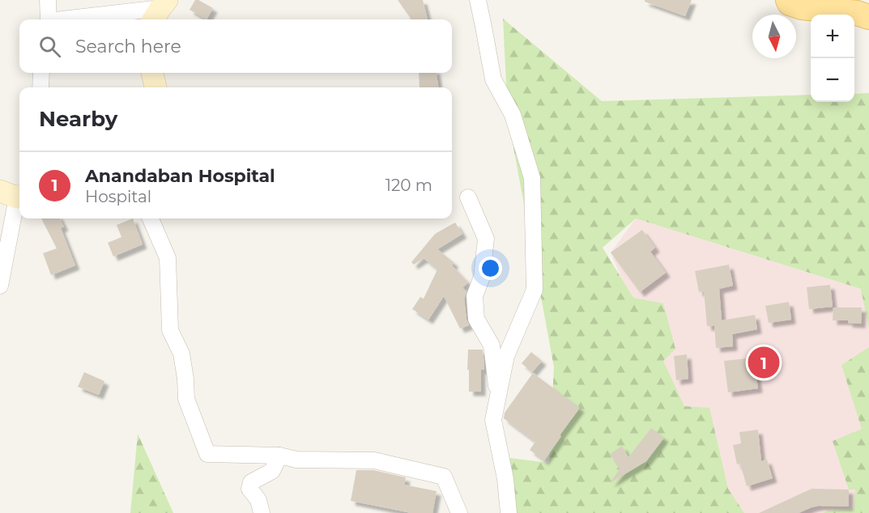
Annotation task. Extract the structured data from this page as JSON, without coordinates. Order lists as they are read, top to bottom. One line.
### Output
{"north":"bottom","page":{"map_buttons":["+","−"],"search":"Search here","heading":"Nearby","list":[{"mark":"1","name":"Anandaban Hospital","note":"Hospital","value":"120 m"}],"pins":"1"}}
